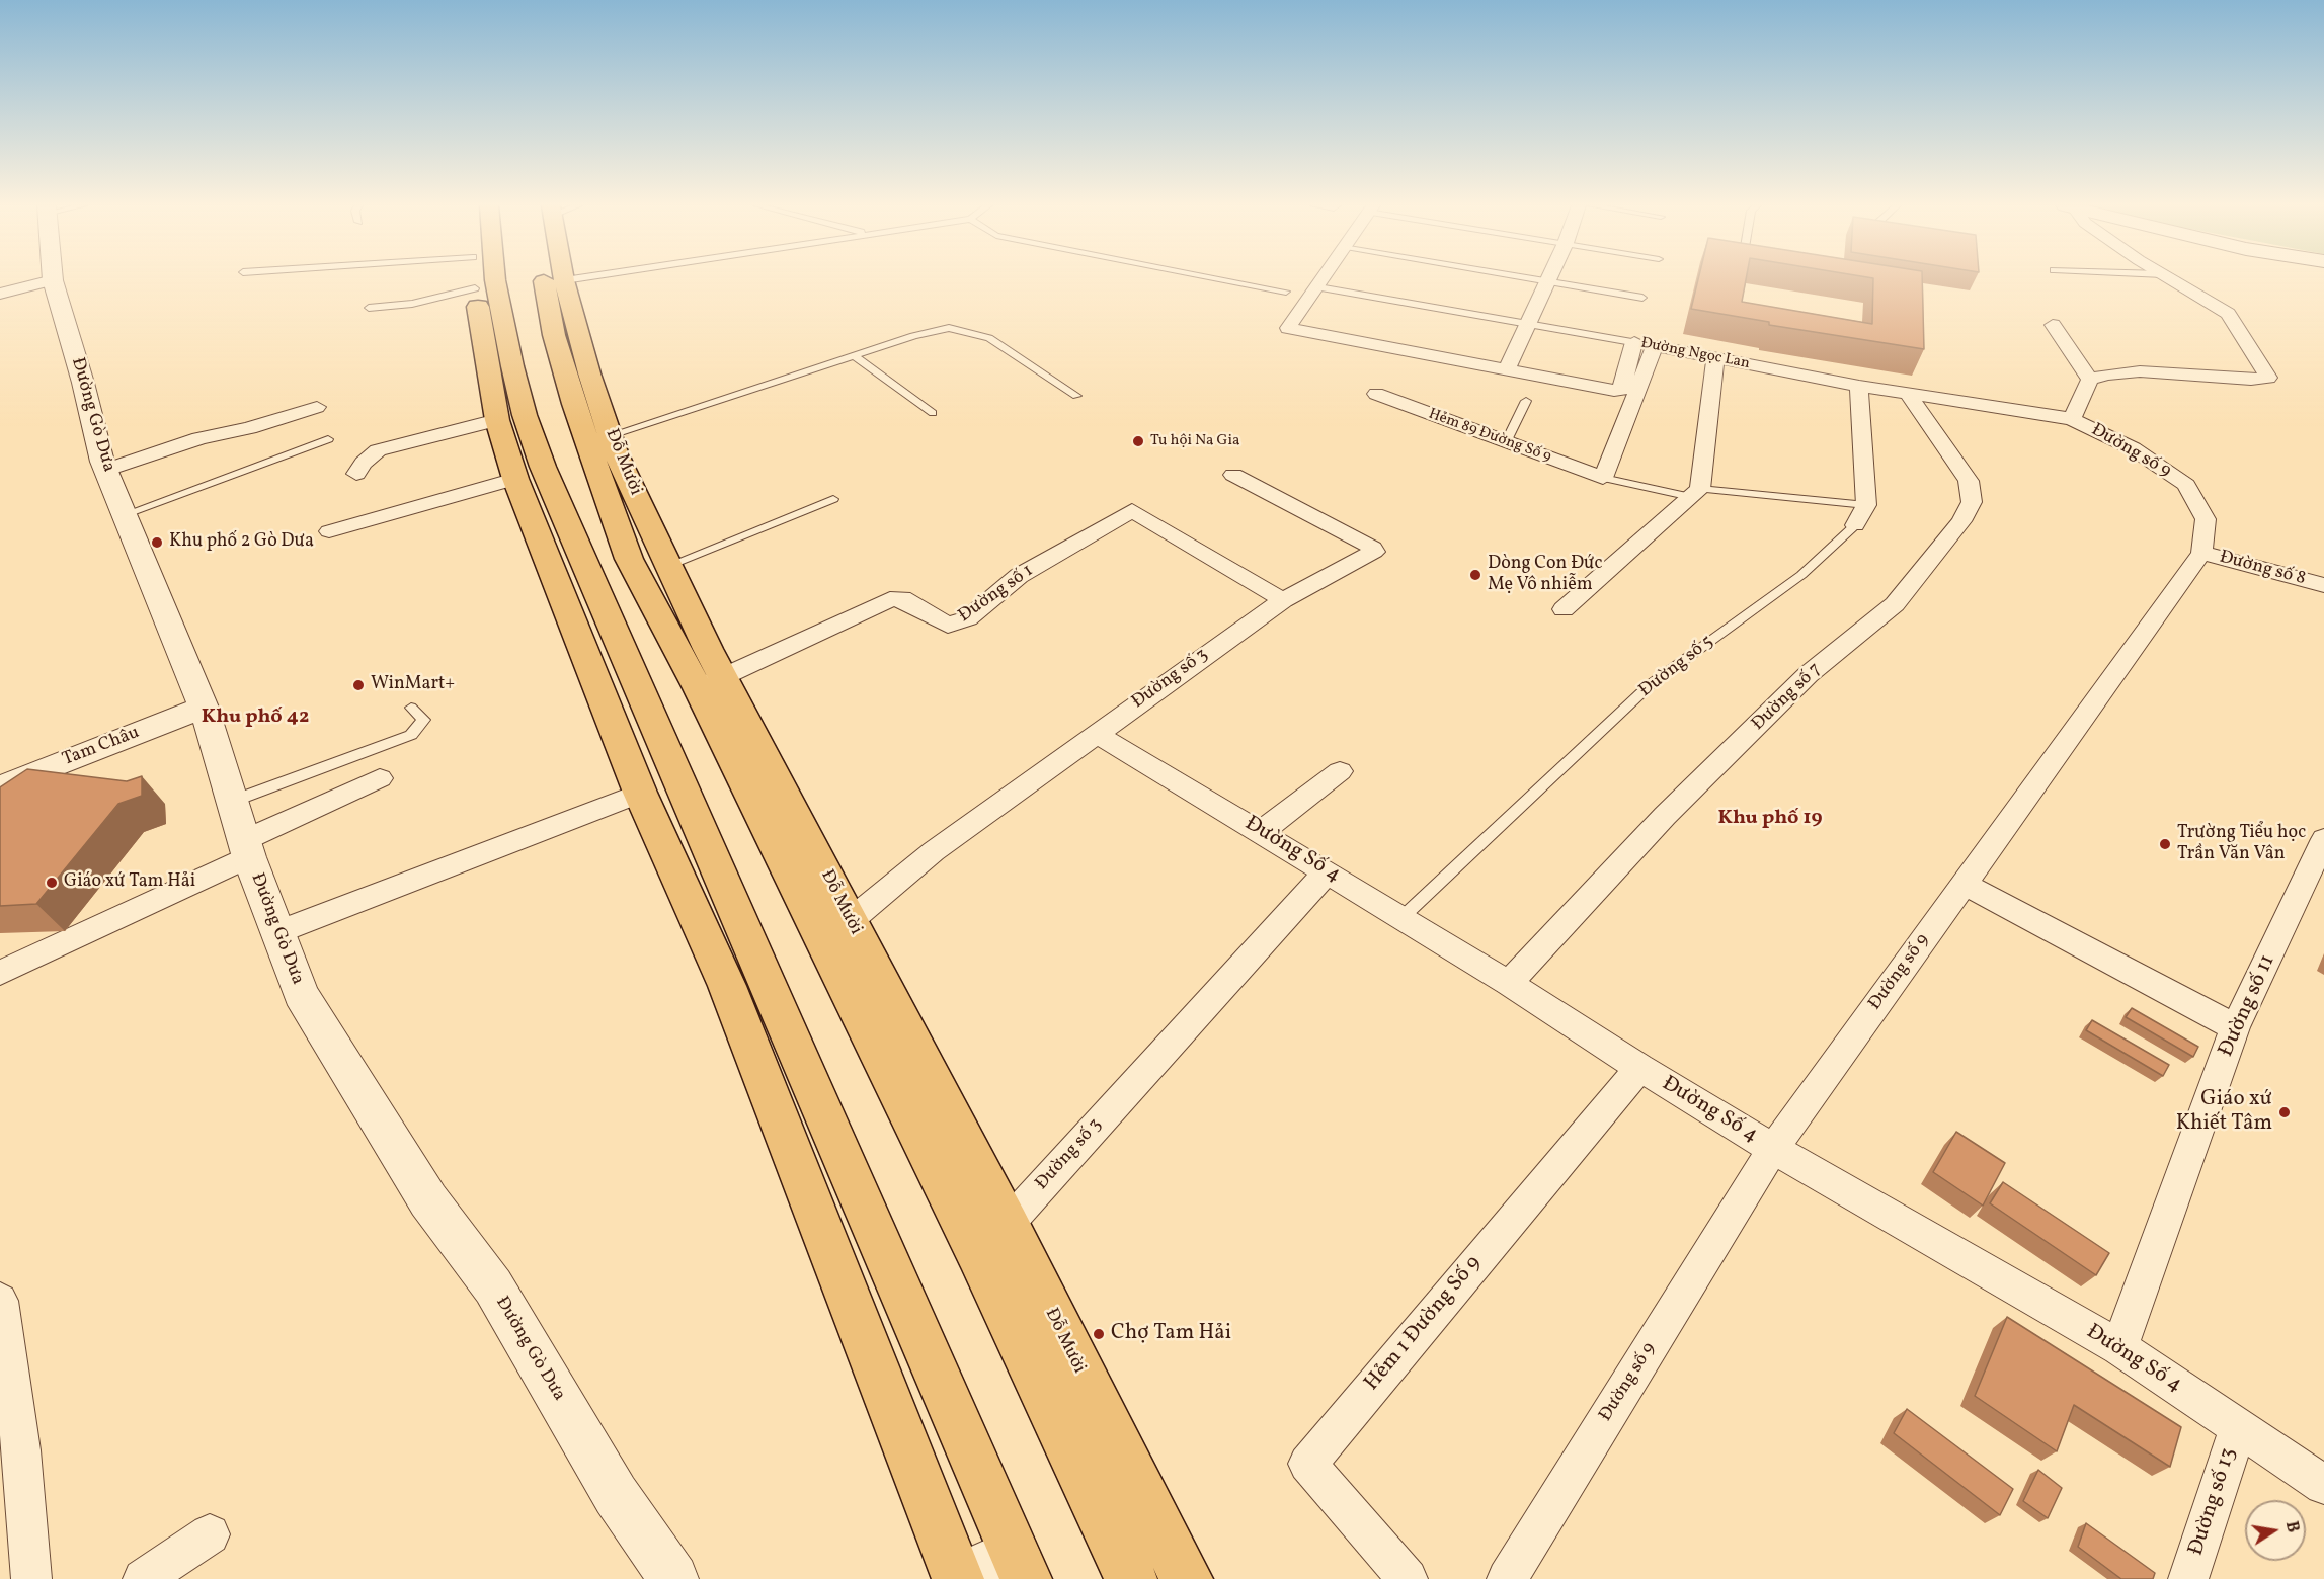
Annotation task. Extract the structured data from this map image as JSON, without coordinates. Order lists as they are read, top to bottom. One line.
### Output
{"streets":{"highway":["Đỗ Mười"],"street":["Đường Ngọc Lan","Đường Gò Dưa","Hẻm 89 Đường Số 9","Đường số 9","Đường số 8","Đường số 1","Đường số 5","Đường số 3","Đường số 7","Tam Châu","Đường Số 4","Đường số 11","Hẻm 1 Đường Số 9","Đường số 13"]},"crossings":[["Đường Ngọc Lan","Đường số 9"],["Đường Ngọc Lan","Đường số 7"],["Đường Gò Dưa","Tam Châu"],["Đường số 9","Đường số 8"],["Đường số 9","Đường Số 4"],["Đỗ Mười","Đường số 1"],["Đỗ Mười","Đường số 3"],["Đường số 1","Đường số 3"],["Đường số 5","Đường Số 4"],["Đường số 3","Đường Số 4"],["Đường số 7","Đường Số 4"],["Đường Số 4","Đường số 11"],["Đường Số 4","Hẻm 1 Đường Số 9"],["Đường Số 4","Đường số 13"]],"districts":["Khu phố 42","Khu phố 19"],"places":["Tu hội Na Gia","Khu phố 2 Gò Dưa","Dòng Con Đức Mẹ Vô nhiễm","WinMart+","Trường Tiểu học Trần Văn Vân","Giáo xứ Tam Hải","Giáo xứ Khiết Tâm","Chợ Tam Hải"],"north":"right"}
